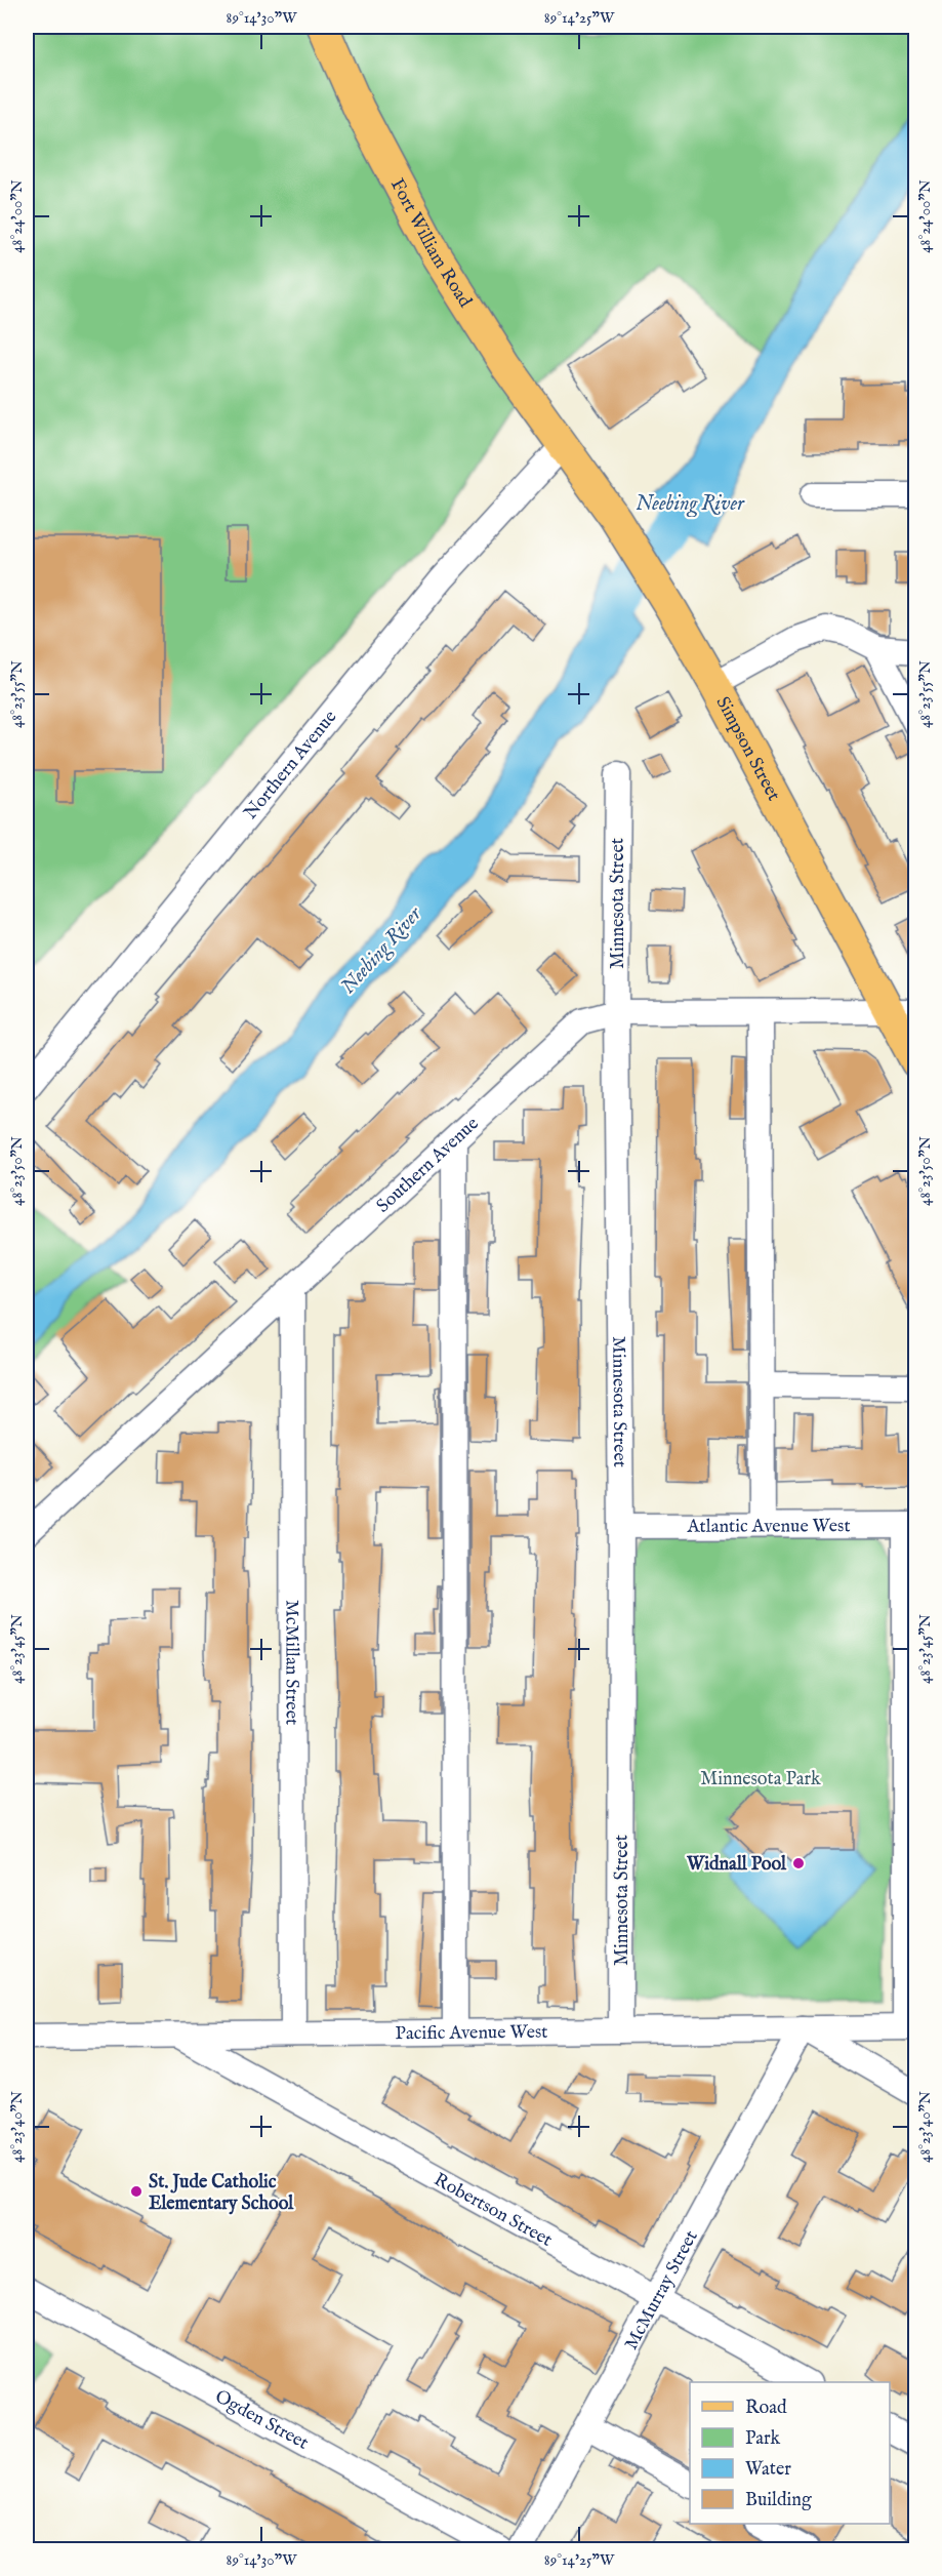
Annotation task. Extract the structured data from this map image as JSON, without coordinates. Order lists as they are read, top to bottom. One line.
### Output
{"streets":{"main road":["Fort William Road","Simpson Street"],"street":["Northern Avenue","Minnesota Street","Southern Avenue","Atlantic Avenue West","McMillan Street","Pacific Avenue West","Robertson Street","McMurray Street","Ogden Street"]},"crossings":[["Fort William Road","Simpson Street"],["Fort William Road","Northern Avenue"],["Simpson Street","Northern Avenue"],["Simpson Street","Southern Avenue"],["Minnesota Street","Southern Avenue"],["Minnesota Street","Atlantic Avenue West"],["Minnesota Street","Pacific Avenue West"],["Southern Avenue","McMillan Street"],["McMillan Street","Pacific Avenue West"],["Pacific Avenue West","Robertson Street"],["Pacific Avenue West","McMurray Street"],["Robertson Street","McMurray Street"]],"water":["Neebing River"],"parks":["Minnesota Park"],"places":["Widnall Pool","St. Jude Catholic Elementary School"],"legend":["Road","Park","Water","Building"],"coordinates":["89°14'30\"W","89°14'25\"W","48°24'00\"N","48°23'55\"N","48°23'50\"N","48°23'45\"N","48°23'40\"N"]}
